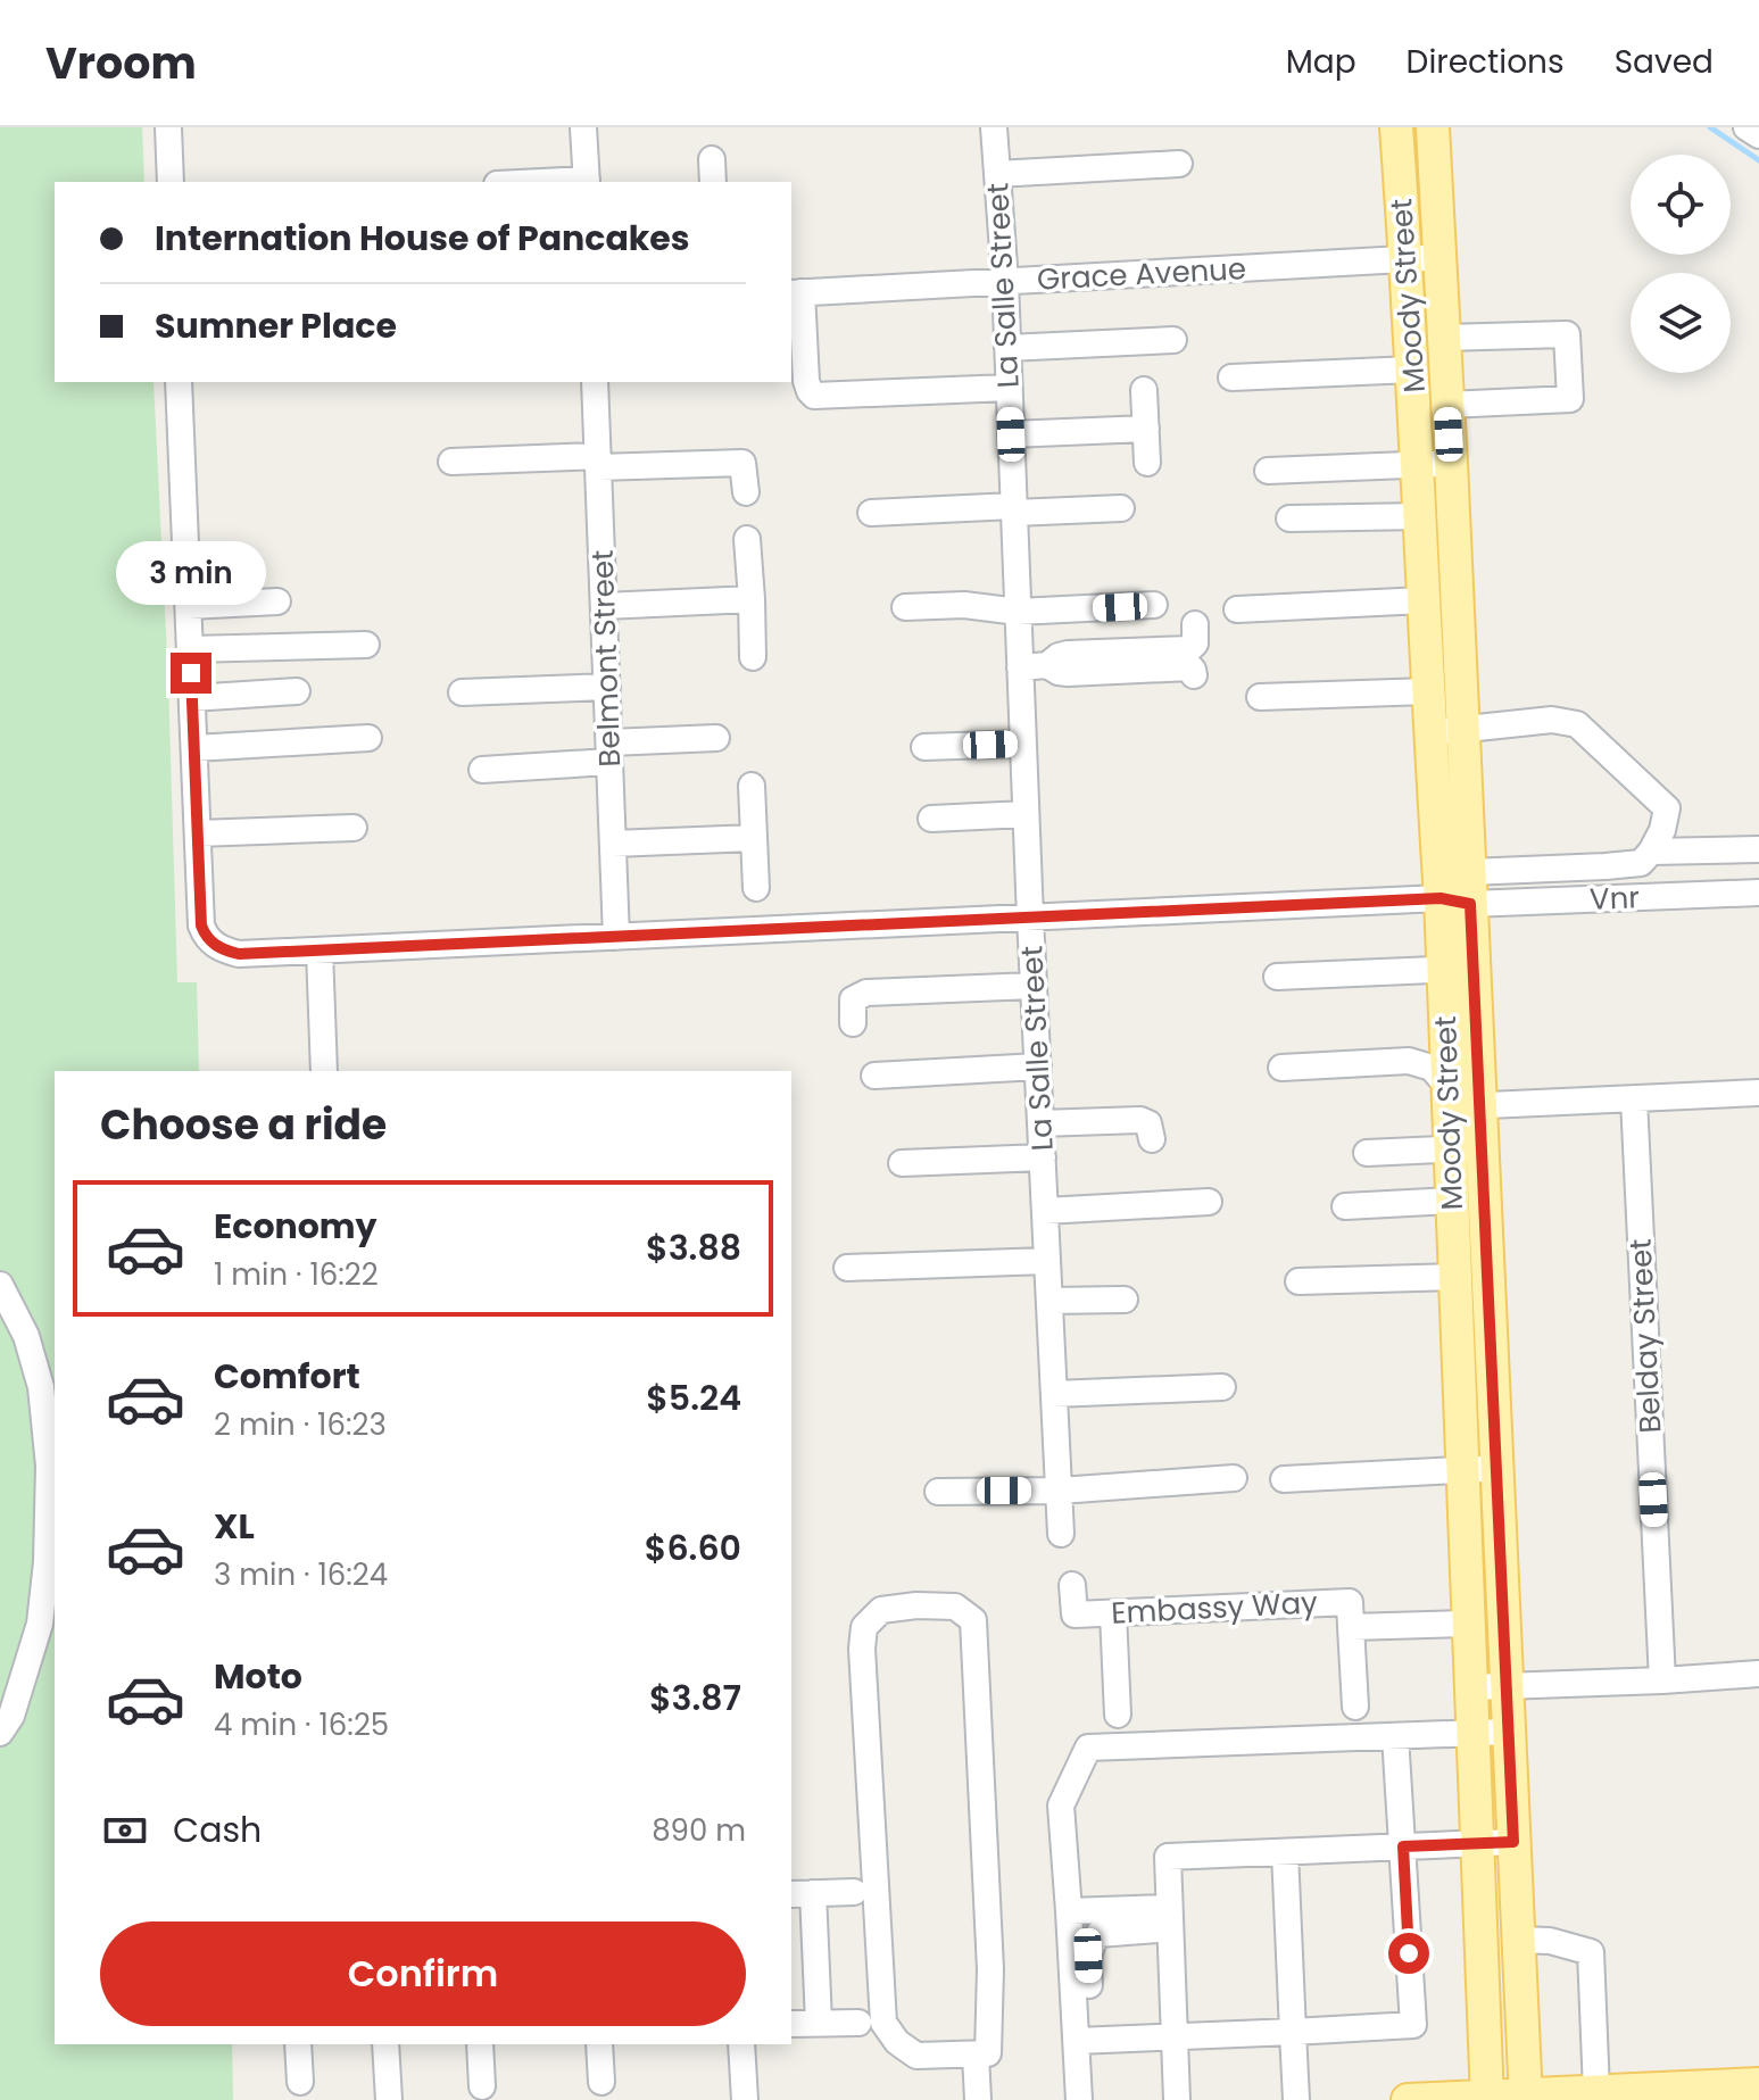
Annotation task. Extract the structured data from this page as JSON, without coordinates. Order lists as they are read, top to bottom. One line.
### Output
{"streets":{"main road":["Moody Street"],"street":["Grace Avenue","La Salle Street","Belmont Street","Vnr","Belday Street","Embassy Way"]},"crossings":[["Grace Avenue","La Salle Street"],["Grace Avenue","Moody Street"],["La Salle Street","Vnr"],["Moody Street","Vnr"],["Moody Street","Embassy Way"],["Belmont Street","Vnr"]],"page":{"header":"Vroom","nav":["Map","Directions","Saved"],"banner":["Internation House of Pancakes","Sumner Place"],"bubble":"3 min","heading":"Choose a ride","list":[{"name":"Economy","note":"1 min · 16:22","value":"$3.88"},{"name":"Comfort","note":"2 min · 16:23","value":"$5.24"},{"name":"XL","note":"3 min · 16:24","value":"$6.60"},{"name":"Moto","note":"4 min · 16:25","value":"$3.87"}],"pay":["Cash","890 m"],"buttons":"Confirm"}}
